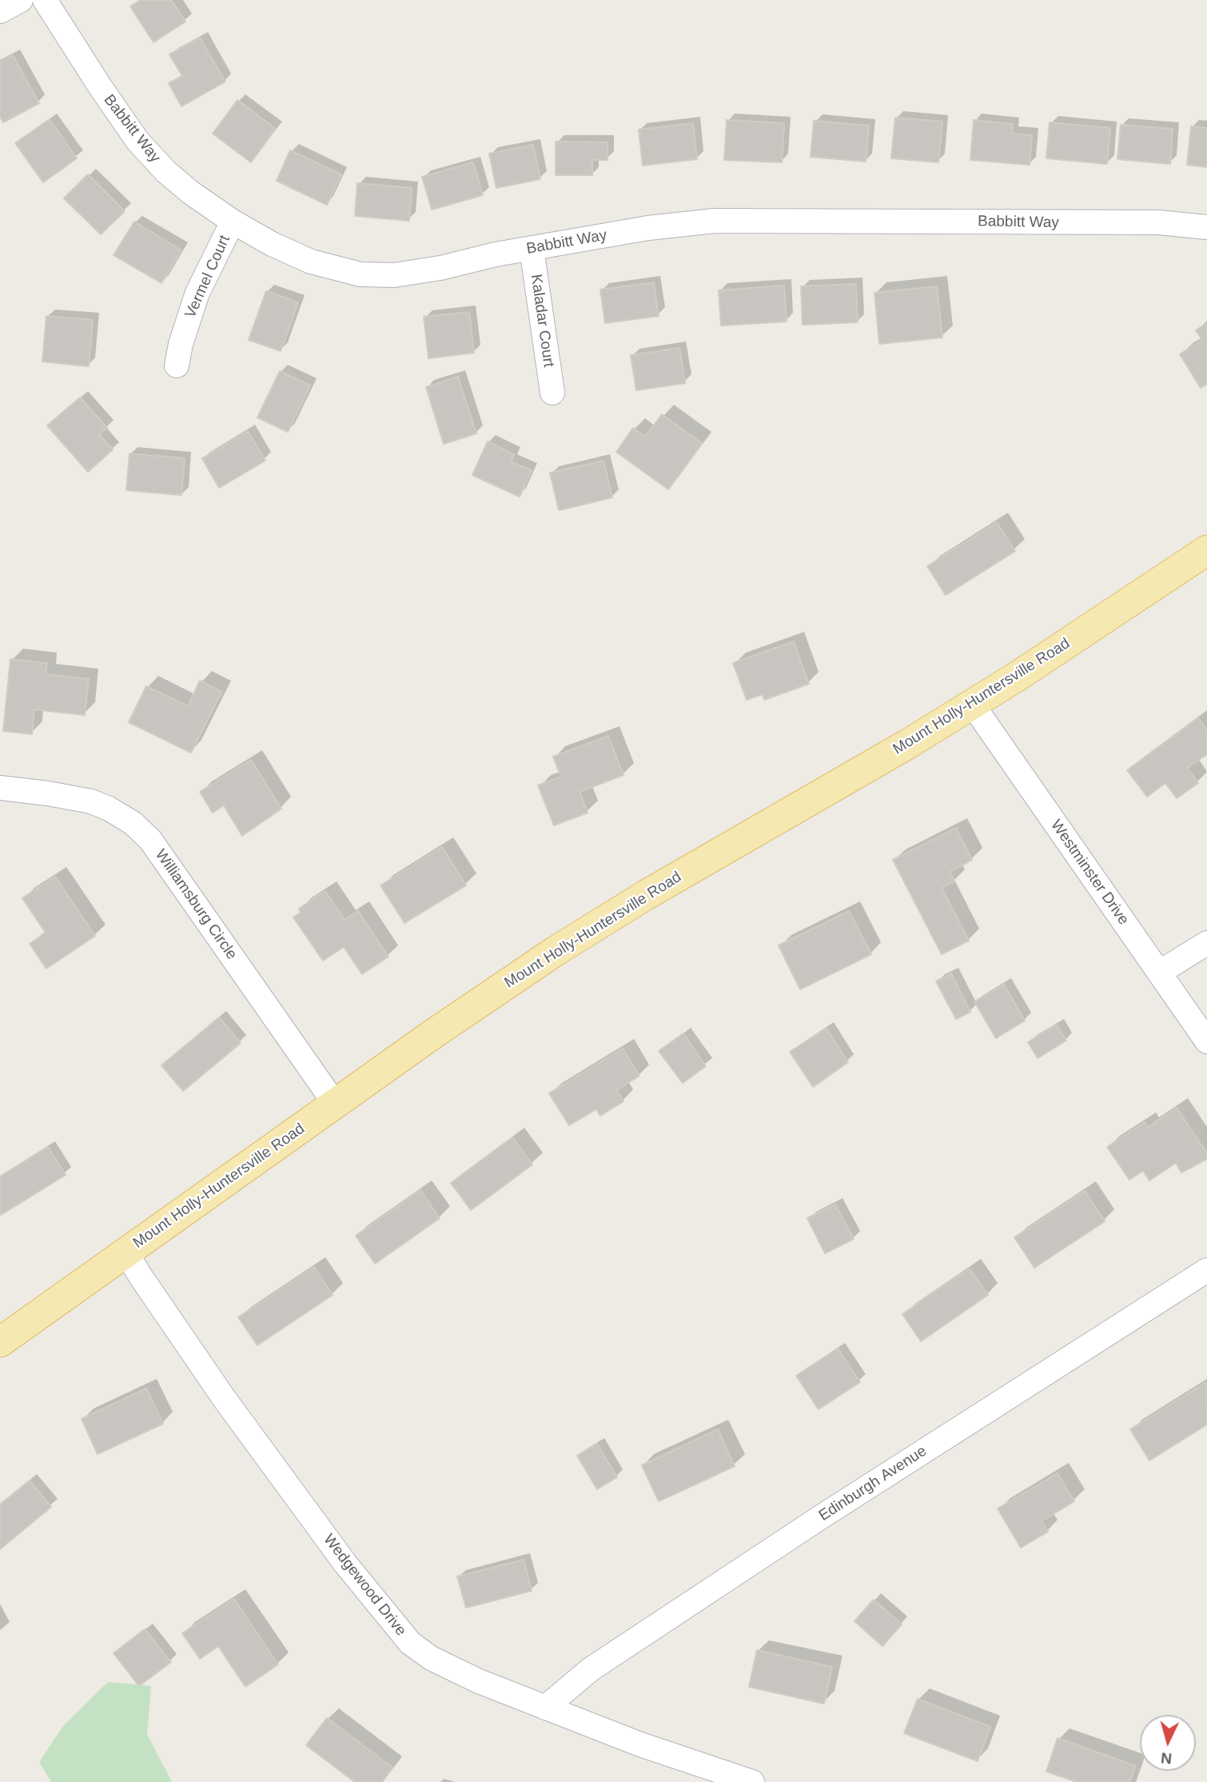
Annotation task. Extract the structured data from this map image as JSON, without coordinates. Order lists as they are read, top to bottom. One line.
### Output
{"streets":{"main road":["Mount Holly-Huntersville Road"],"street":["Babbitt Way","Vermel Court","Kaladar Court","Westminster Drive","Williamsburg Circle","Edinburgh Avenue","Wedgewood Drive"]},"crossings":[["Babbitt Way","Vermel Court"],["Babbitt Way","Kaladar Court"],["Mount Holly-Huntersville Road","Westminster Drive"],["Mount Holly-Huntersville Road","Williamsburg Circle"],["Mount Holly-Huntersville Road","Wedgewood Drive"],["Edinburgh Avenue","Wedgewood Drive"]],"north":"bottom"}
